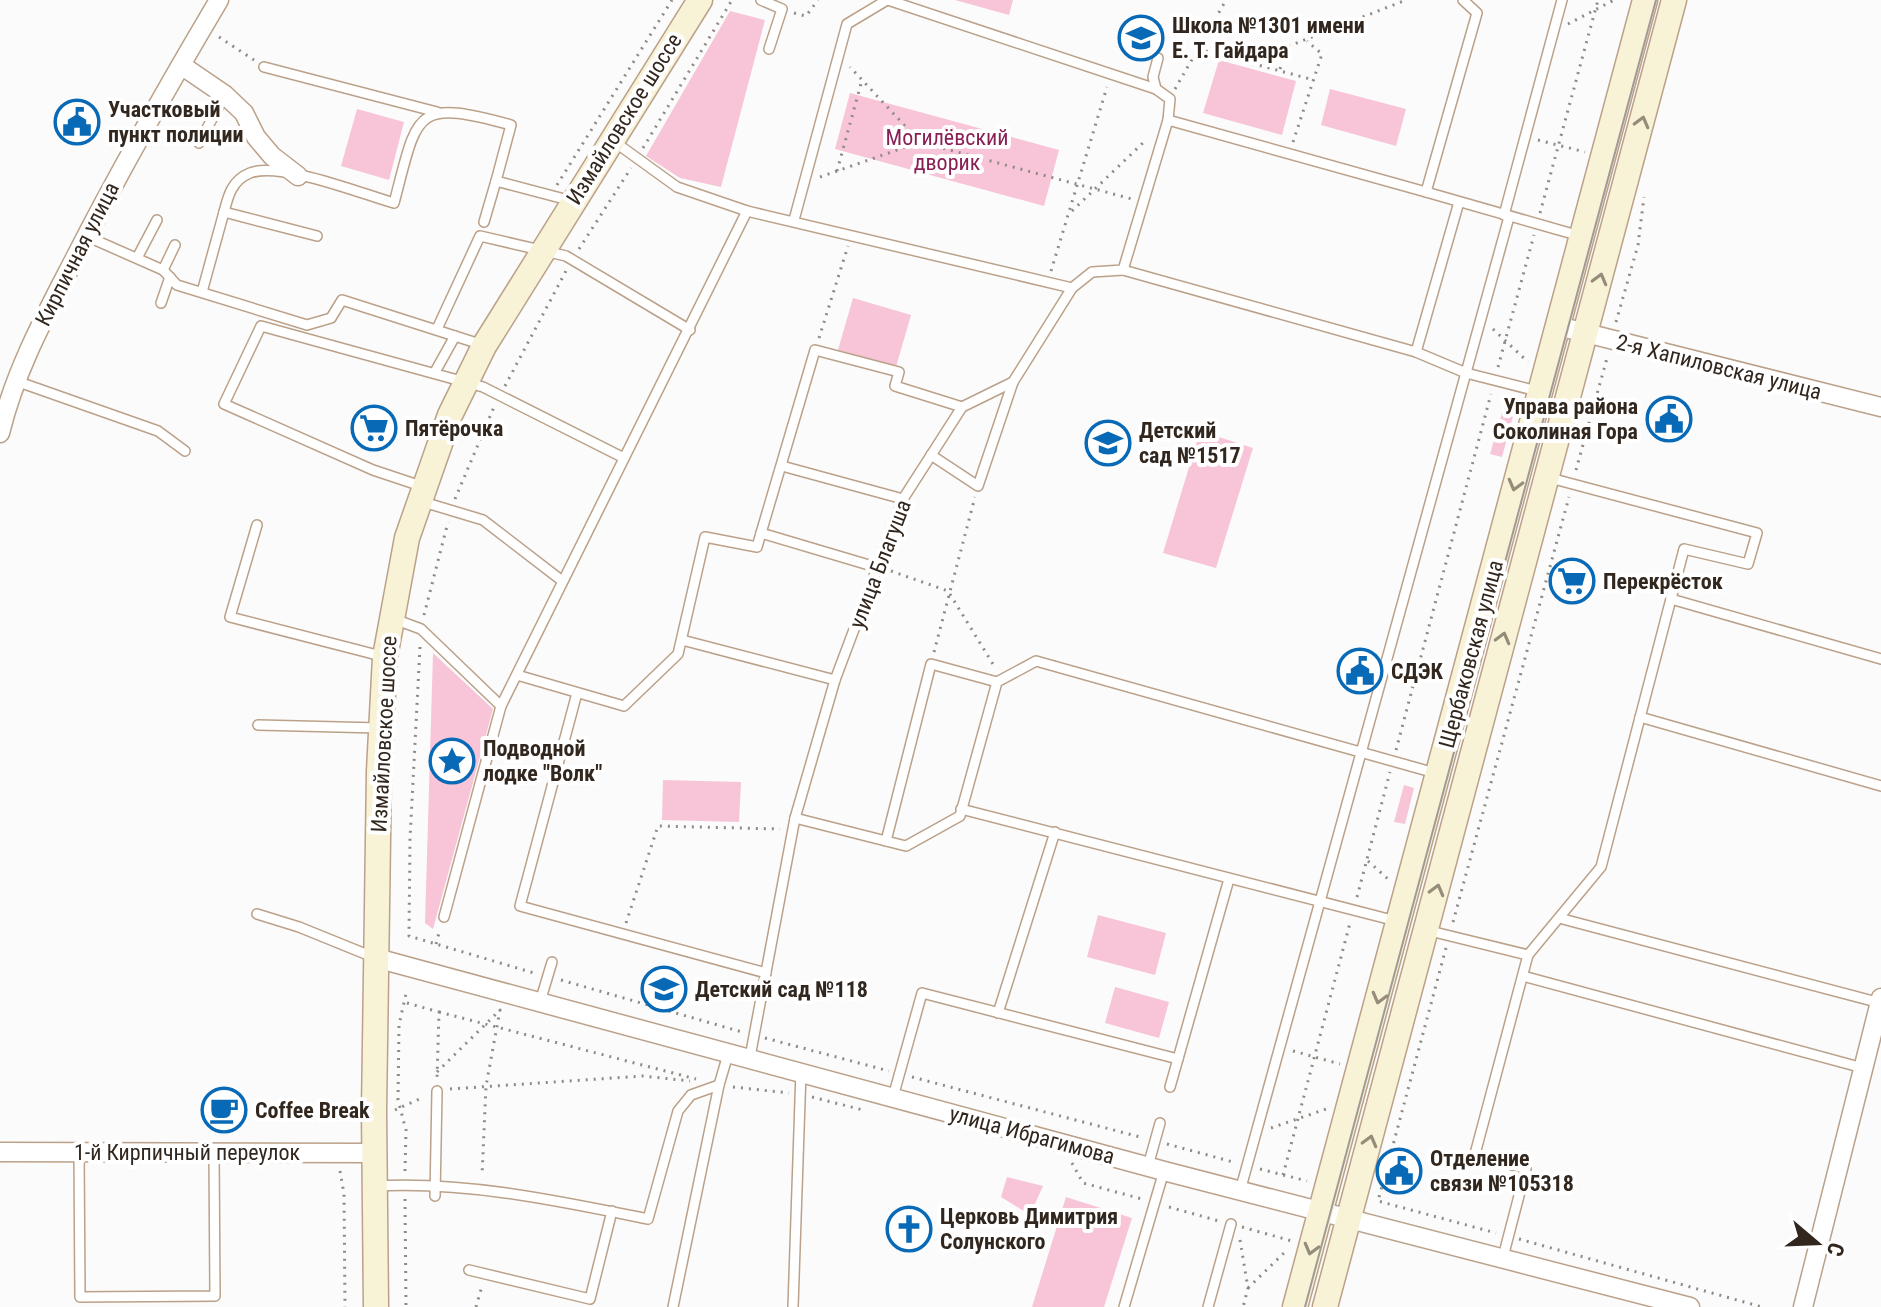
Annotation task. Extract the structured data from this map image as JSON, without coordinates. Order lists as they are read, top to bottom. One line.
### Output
{"streets":{"main road":["Измайловское шоссе","Щербаковская улица"],"street":["Кирпичная улица","2-я Хапиловская улица","улица Ибрагимова","1-й Кирпичный переулок"],"lane":["улица Благуша"]},"crossings":[["Измайловское шоссе","улица Ибрагимова"],["Измайловское шоссе","1-й Кирпичный переулок"],["2-я Хапиловская улица","Щербаковская улица"],["улица Благуша","улица Ибрагимова"],["Щербаковская улица","улица Ибрагимова"]],"parks":["Могилёвский дворик"],"places":{"school or university":["Школа №1301 имени Е. Т. Гайдара","Детский сад №1517","Детский сад №118"],"public building":["Участковый пункт полиции","Управа района Соколиная Гора","СДЭК","Отделение связи №105318"],"supermarket":["Пятёрочка","Перекрёсток"],"place":["Подводной лодке \"Волк\""],"cafe":["Coffee Break"],"church":["Церковь Димитрия Солунского"]},"north":"right"}
